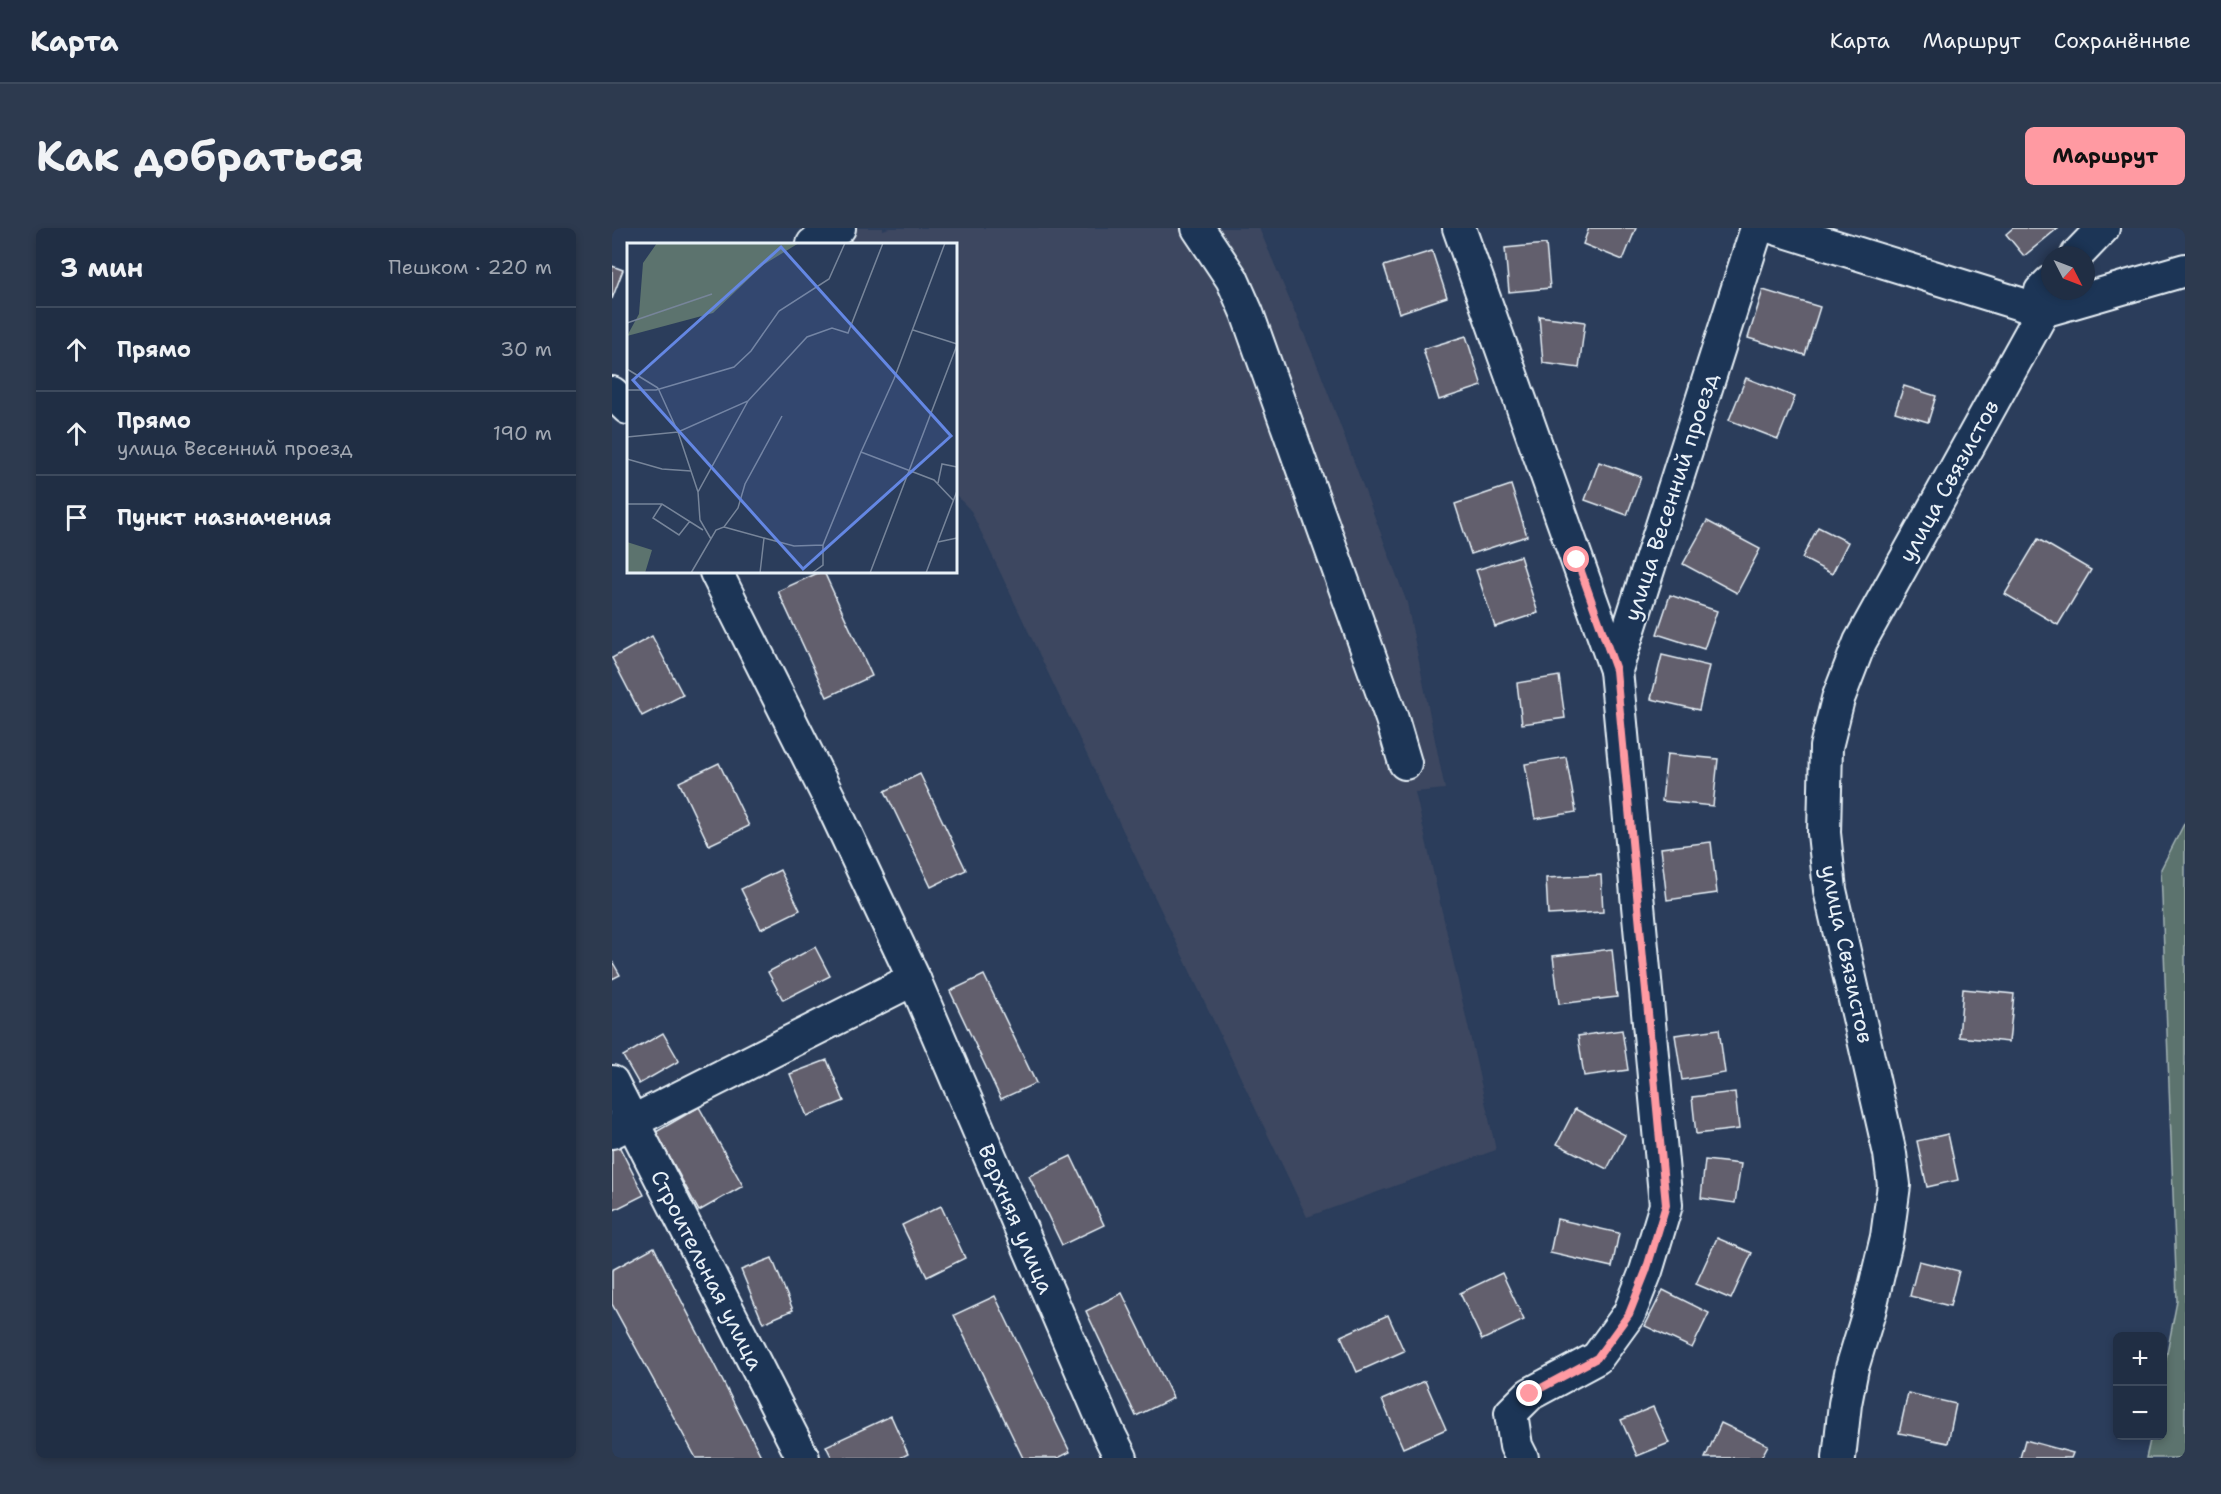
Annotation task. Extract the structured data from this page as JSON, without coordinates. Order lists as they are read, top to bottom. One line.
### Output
{"streets":{"street":["улица Связистов","улица Весенний проезд","Верхняя улица","Строительная улица"]},"north":"bottom right","page":{"header":"Карта","nav":["Карта","Маршрут","Сохранённые"],"buttons":"Маршрут","title":"Как добраться","heading":["3 мин","Пешком · 220 m"],"list":[["Прямо","30 m"],["Прямо","улица Весенний проезд","190 m"],"Пункт назначения"],"map_buttons":["+","−"]}}
